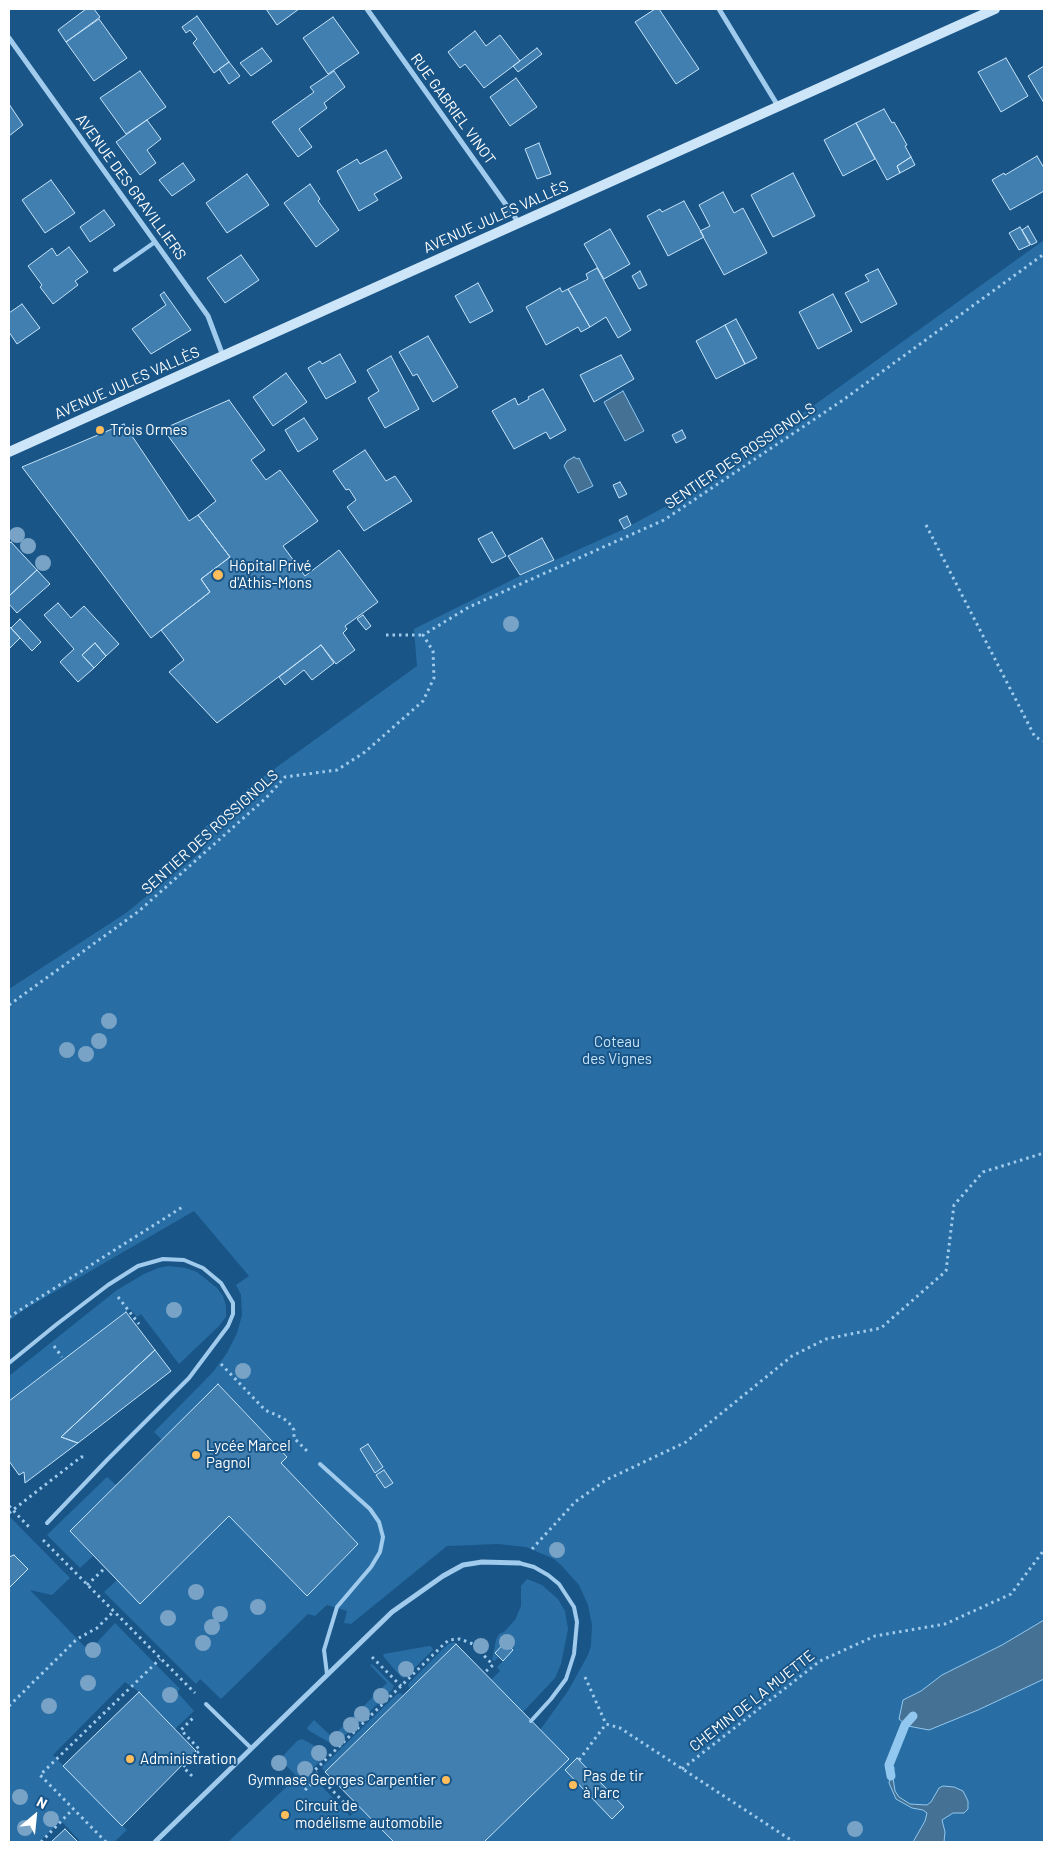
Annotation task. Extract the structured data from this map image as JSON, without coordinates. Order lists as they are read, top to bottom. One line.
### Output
{"streets":{"main road":["AVENUE JULES VALLÈS"],"street":["RUE GABRIEL VINOT","AVENUE DES GRAVILLIERS"],"path":["SENTIER DES ROSSIGNOLS","CHEMIN DE LA MUETTE"]},"crossings":[["RUE GABRIEL VINOT","AVENUE JULES VALLÈS"],["AVENUE DES GRAVILLIERS","AVENUE JULES VALLÈS"]],"parks":["Coteau des Vignes"],"places":["Trois Ormes","Hôpital Privé d'Athis-Mons","Lycée Marcel Pagnol","Administration","Gymnase Georges Carpentier","Pas de tir à l'arc","Circuit de modélisme automobile"],"north":"top right"}
